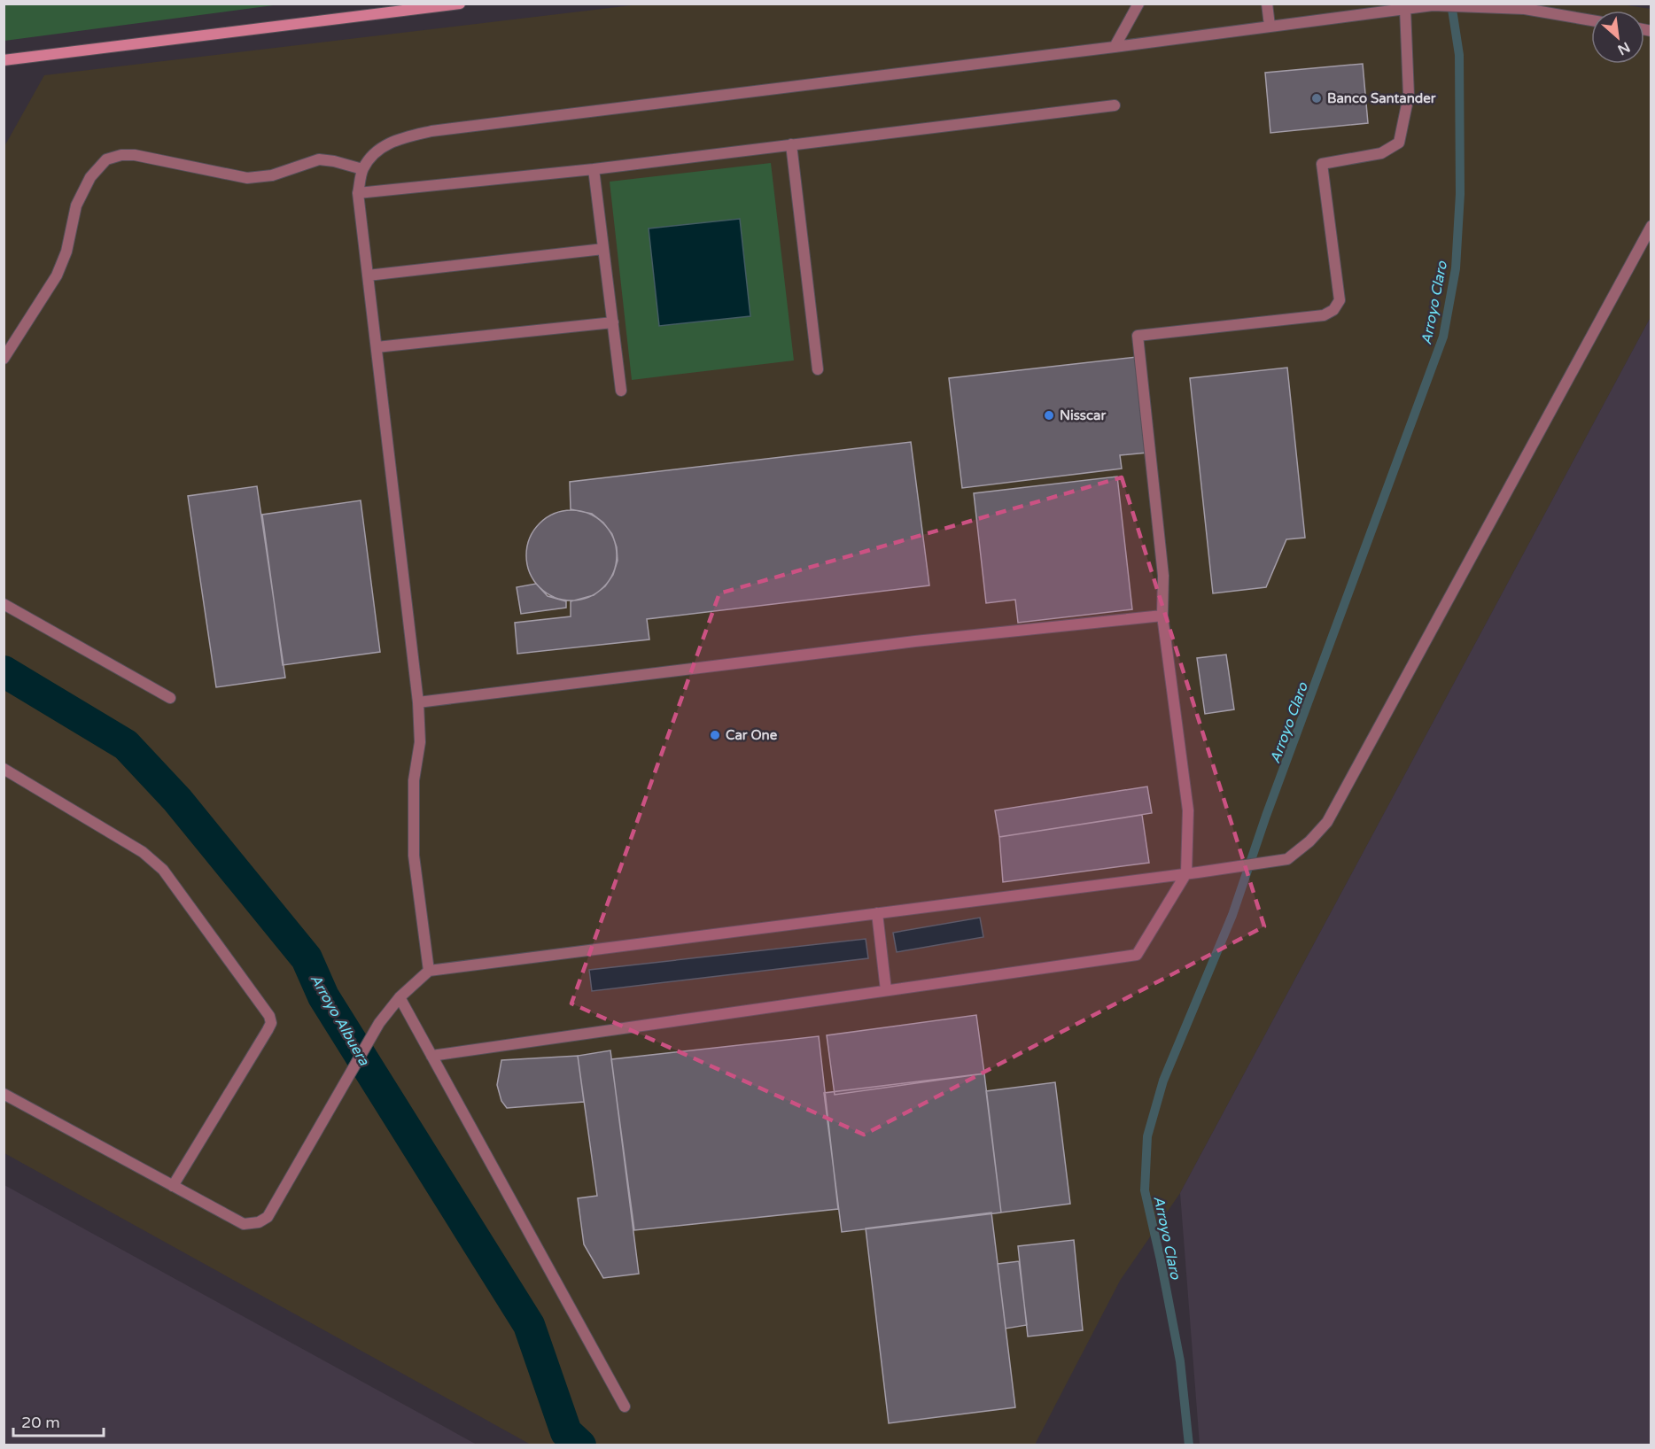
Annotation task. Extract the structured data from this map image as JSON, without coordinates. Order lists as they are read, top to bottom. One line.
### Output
{"water":["Arroyo Claro","Arroyo Albuera"],"places":["Banco Santander","Nisscar","Car One"],"scale_bar":"20 m","north":"bottom right"}
